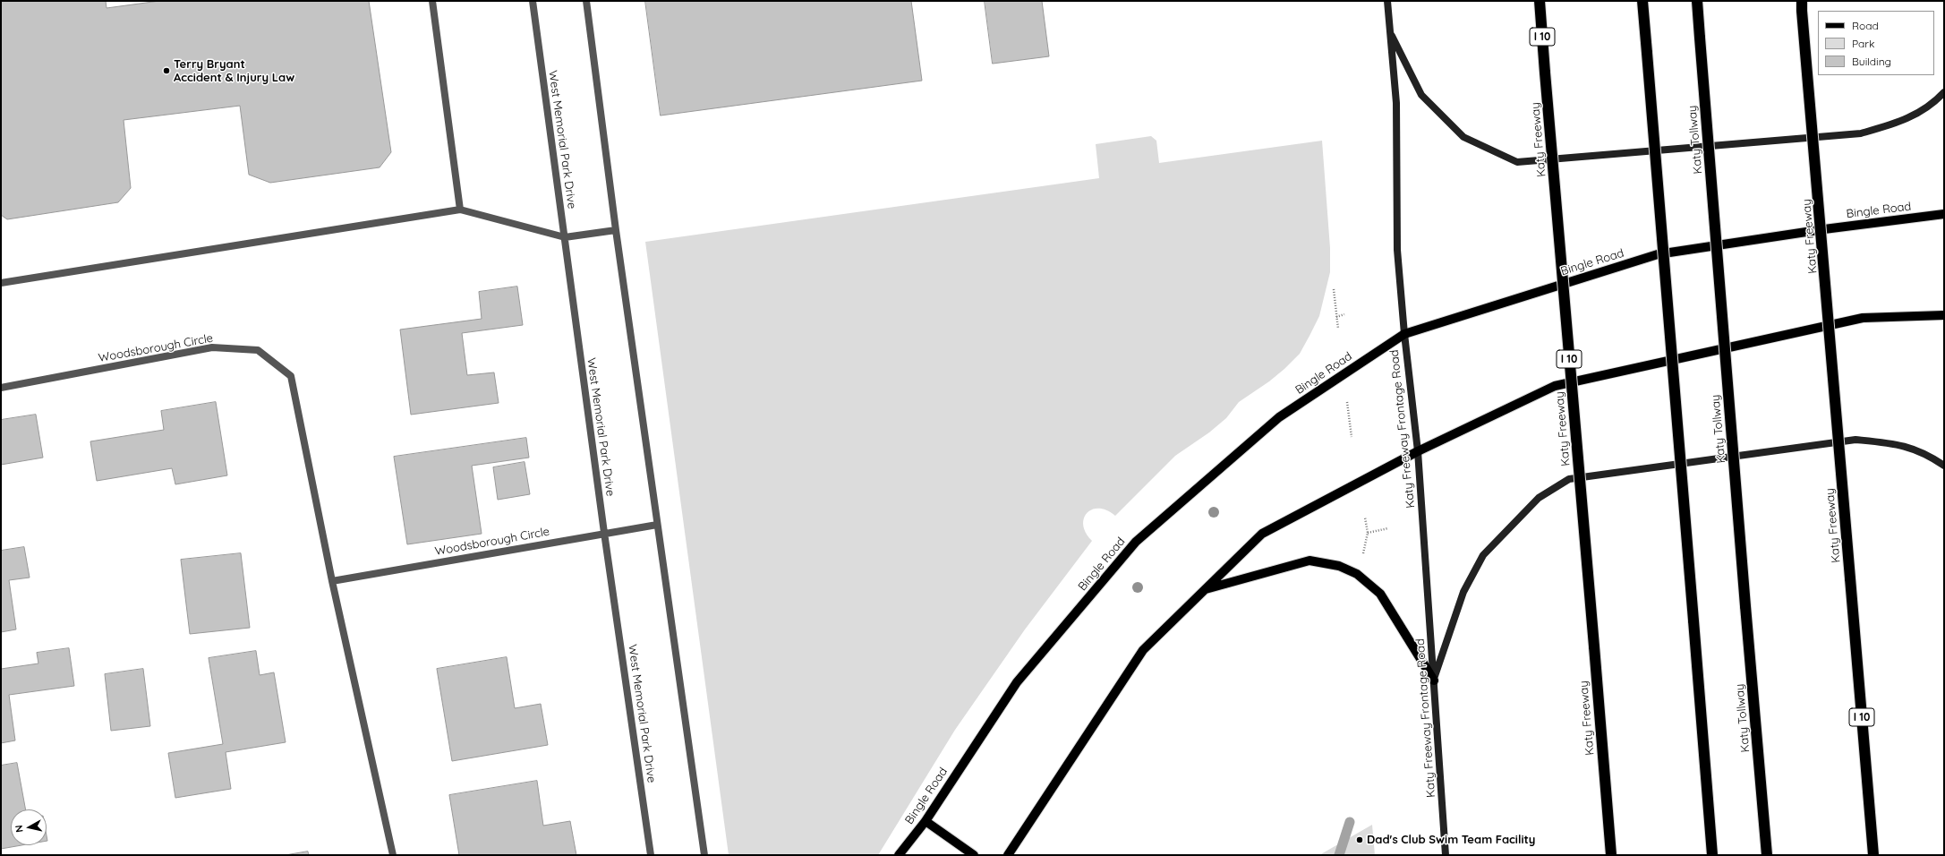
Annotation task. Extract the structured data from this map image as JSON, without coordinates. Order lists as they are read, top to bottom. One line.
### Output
{"streets":{"highway":["I 10","Katy Freeway","Katy Tollway"],"main road":["Bingle Road","Katy Freeway Frontage Road"],"street":["West Memorial Park Drive","Woodsborough Circle"]},"crossings":[["West Memorial Park Drive","Woodsborough Circle"],["Bingle Road","Katy Freeway Frontage Road"]],"places":["Terry Bryant Accident & Injury Law","Dad's Club Swim Team Facility"],"legend":["Road","Park","Building"],"north":"left"}
